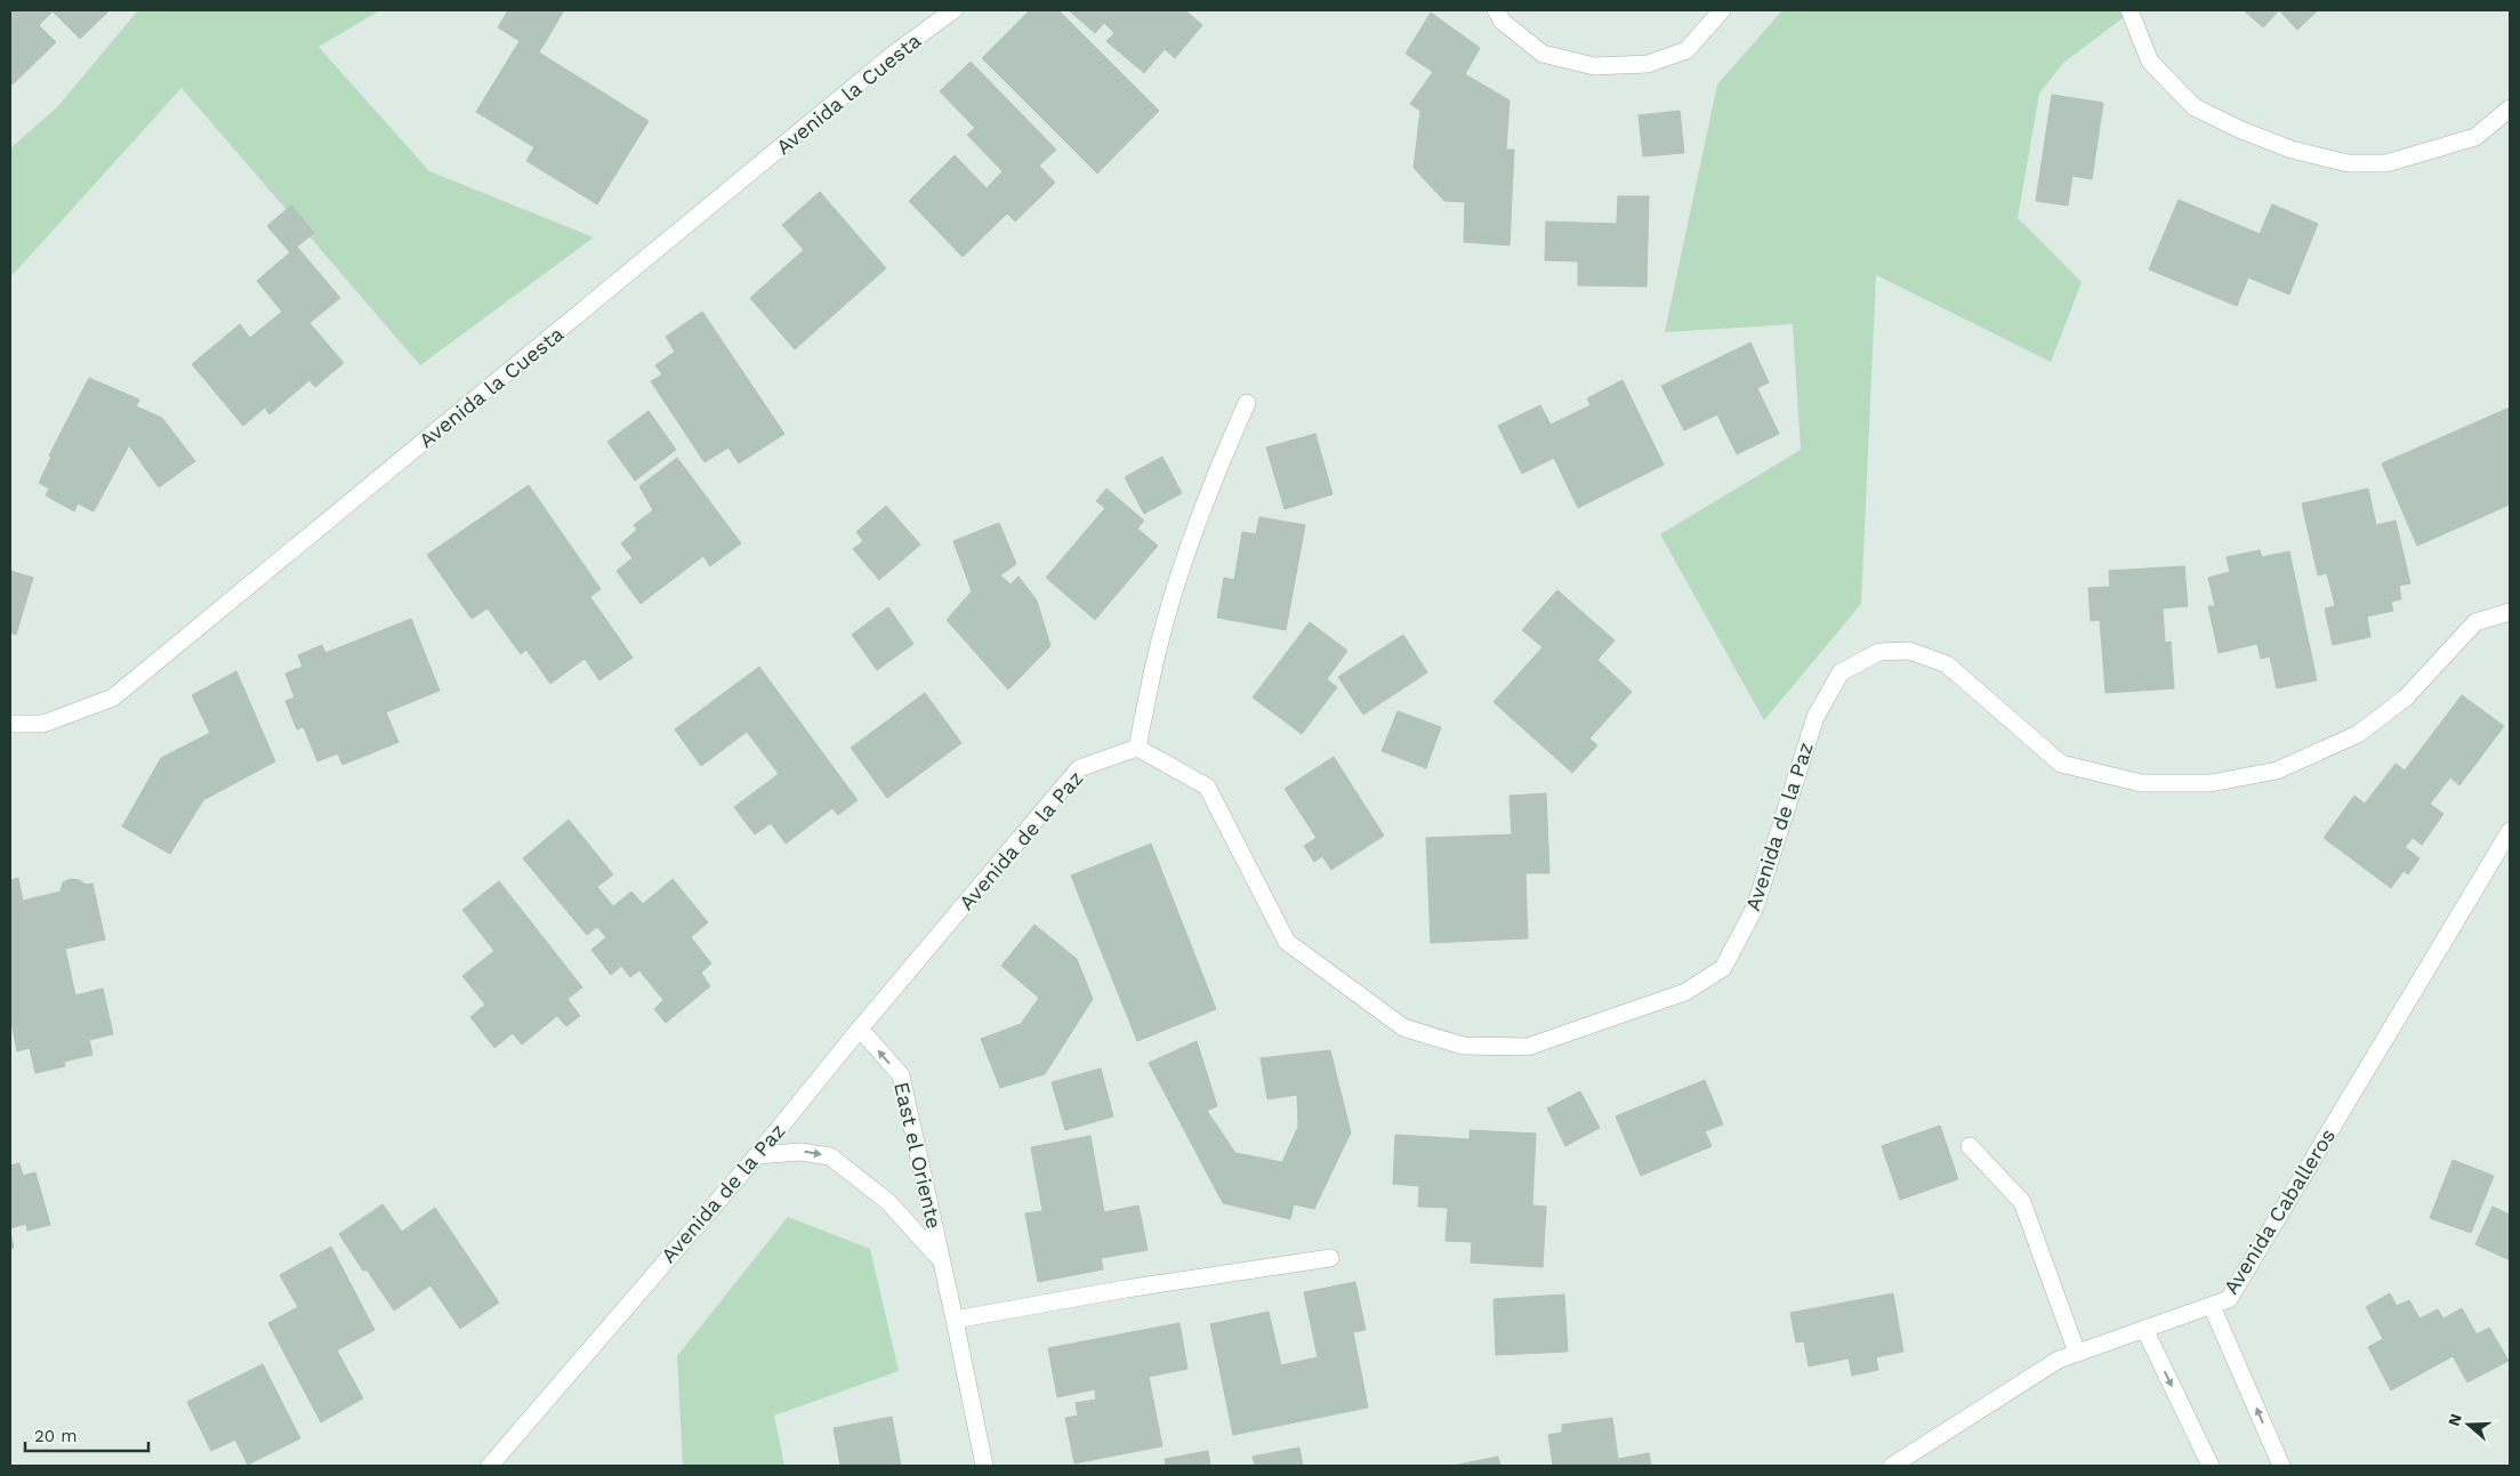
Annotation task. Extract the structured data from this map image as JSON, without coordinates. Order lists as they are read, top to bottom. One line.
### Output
{"streets":{"street":["Avenida la Cuesta","Avenida de la Paz","East el Oriente","Avenida Caballeros"]},"crossings":[["Avenida de la Paz","East el Oriente"]],"scale_bar":"20 m","north":"left"}
